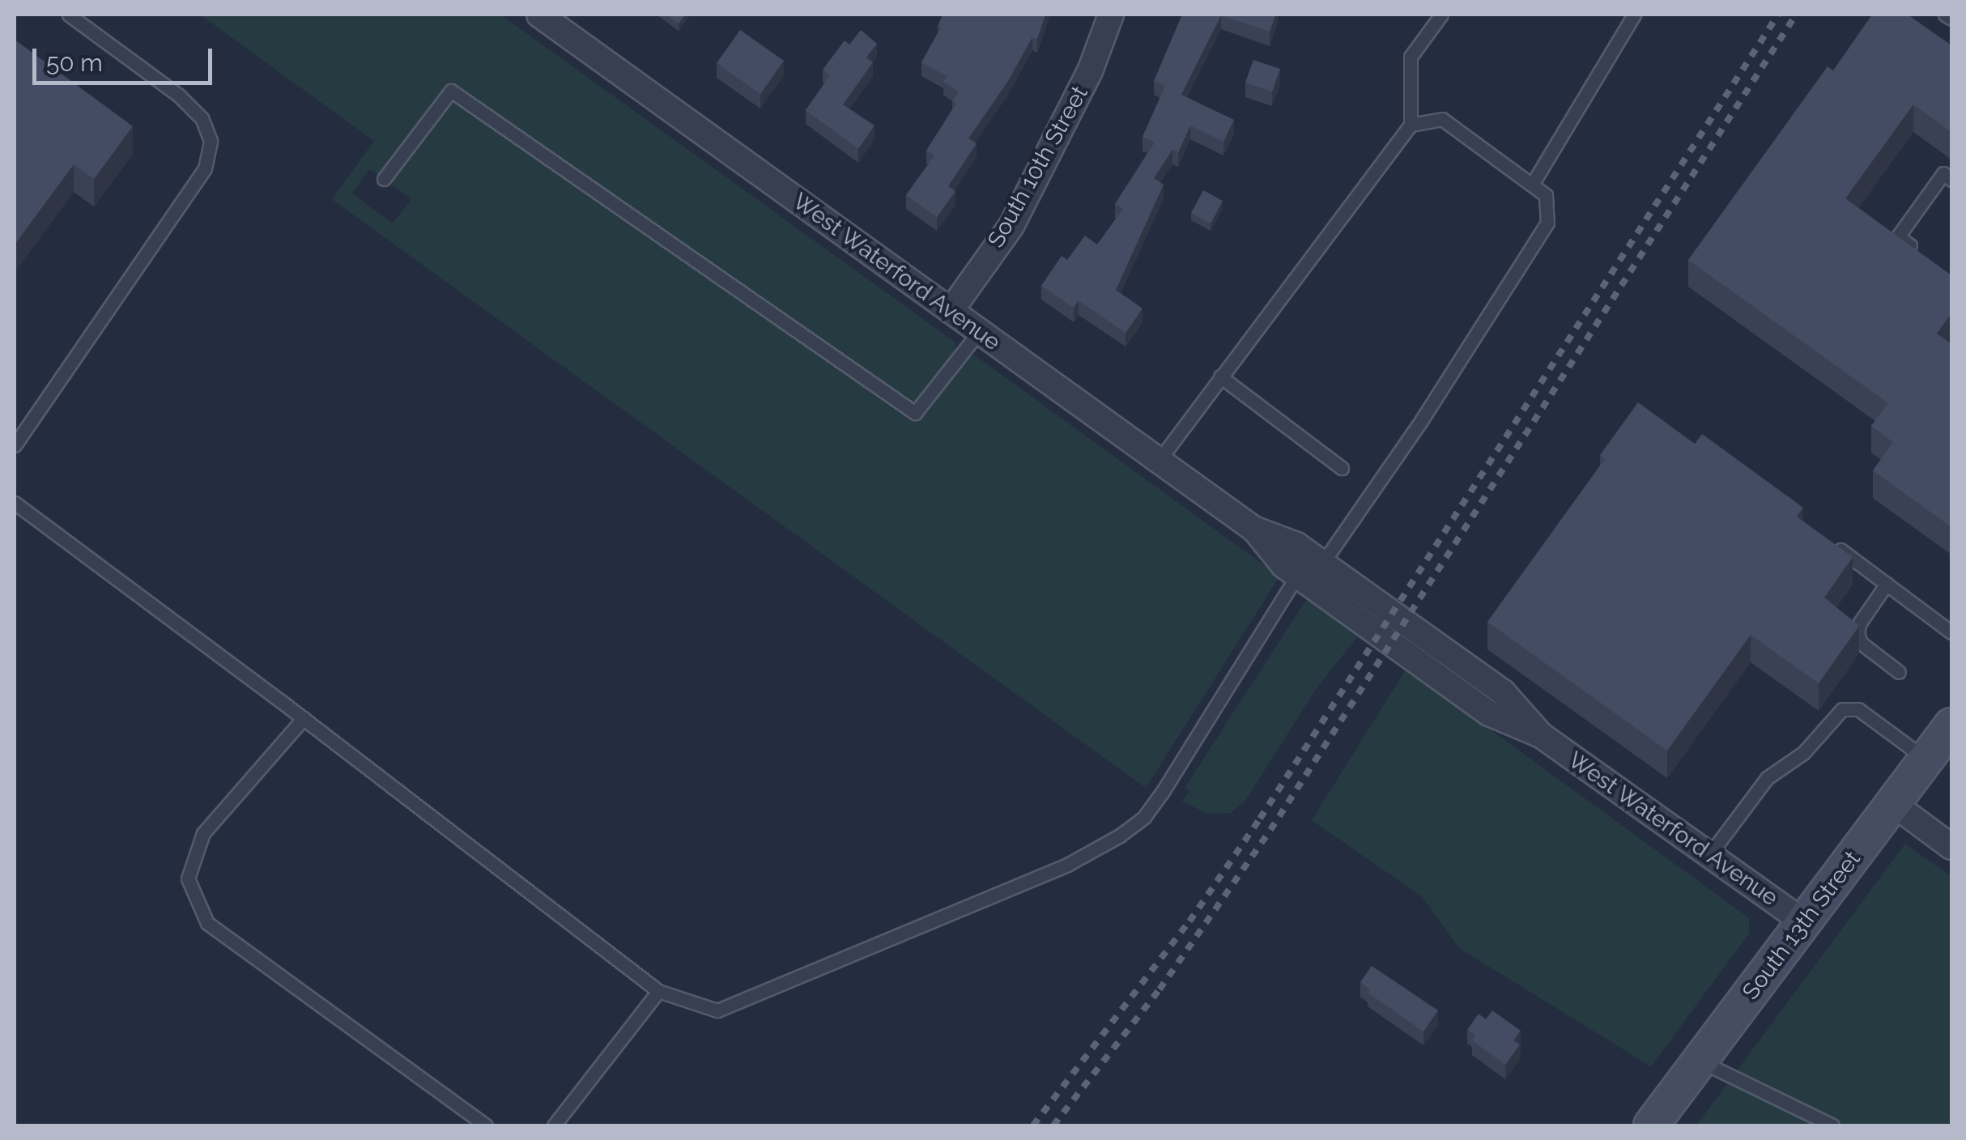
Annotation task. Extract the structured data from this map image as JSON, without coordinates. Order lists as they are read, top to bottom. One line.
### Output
{"streets":{"street":["South 10th Street","West Waterford Avenue","South 13th Street"]},"crossings":[["South 10th Street","West Waterford Avenue"],["West Waterford Avenue","South 13th Street"]],"scale_bar":"50 m"}
